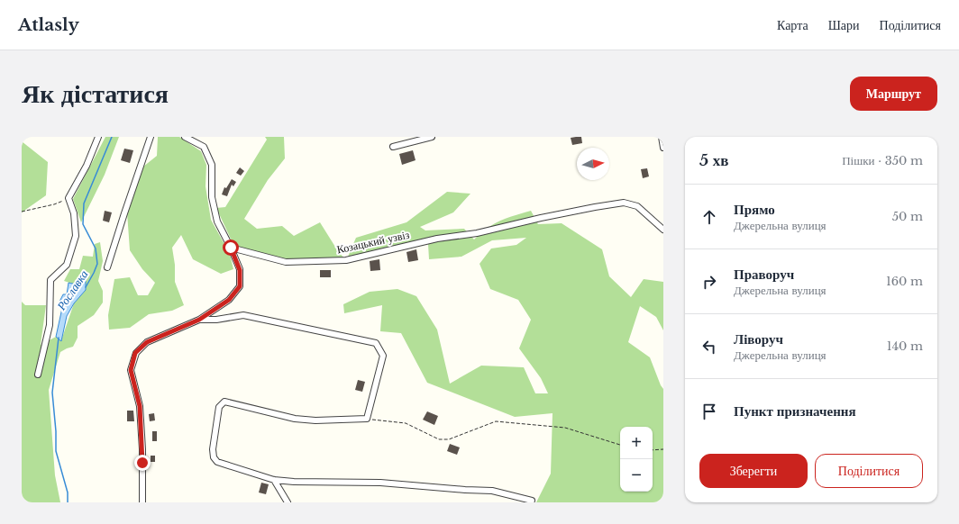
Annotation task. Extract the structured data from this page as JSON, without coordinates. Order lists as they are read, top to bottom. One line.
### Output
{"streets":{"street":["Козацький узвіз"]},"water":["Рославка"],"north":"right","page":{"header":"Atlasly","nav":["Карта","Шари","Поділитися"],"buttons":["Маршрут",["Зберегти","Поділитися"]],"title":"Як дістатися","heading":["5 хв","Пішки · 350 m"],"list":[["Прямо","Джерельна вулиця","50 m"],["Праворуч","Джерельна вулиця","160 m"],["Ліворуч","Джерельна вулиця","140 m"],"Пункт призначення"],"map_buttons":["+","−"]}}
